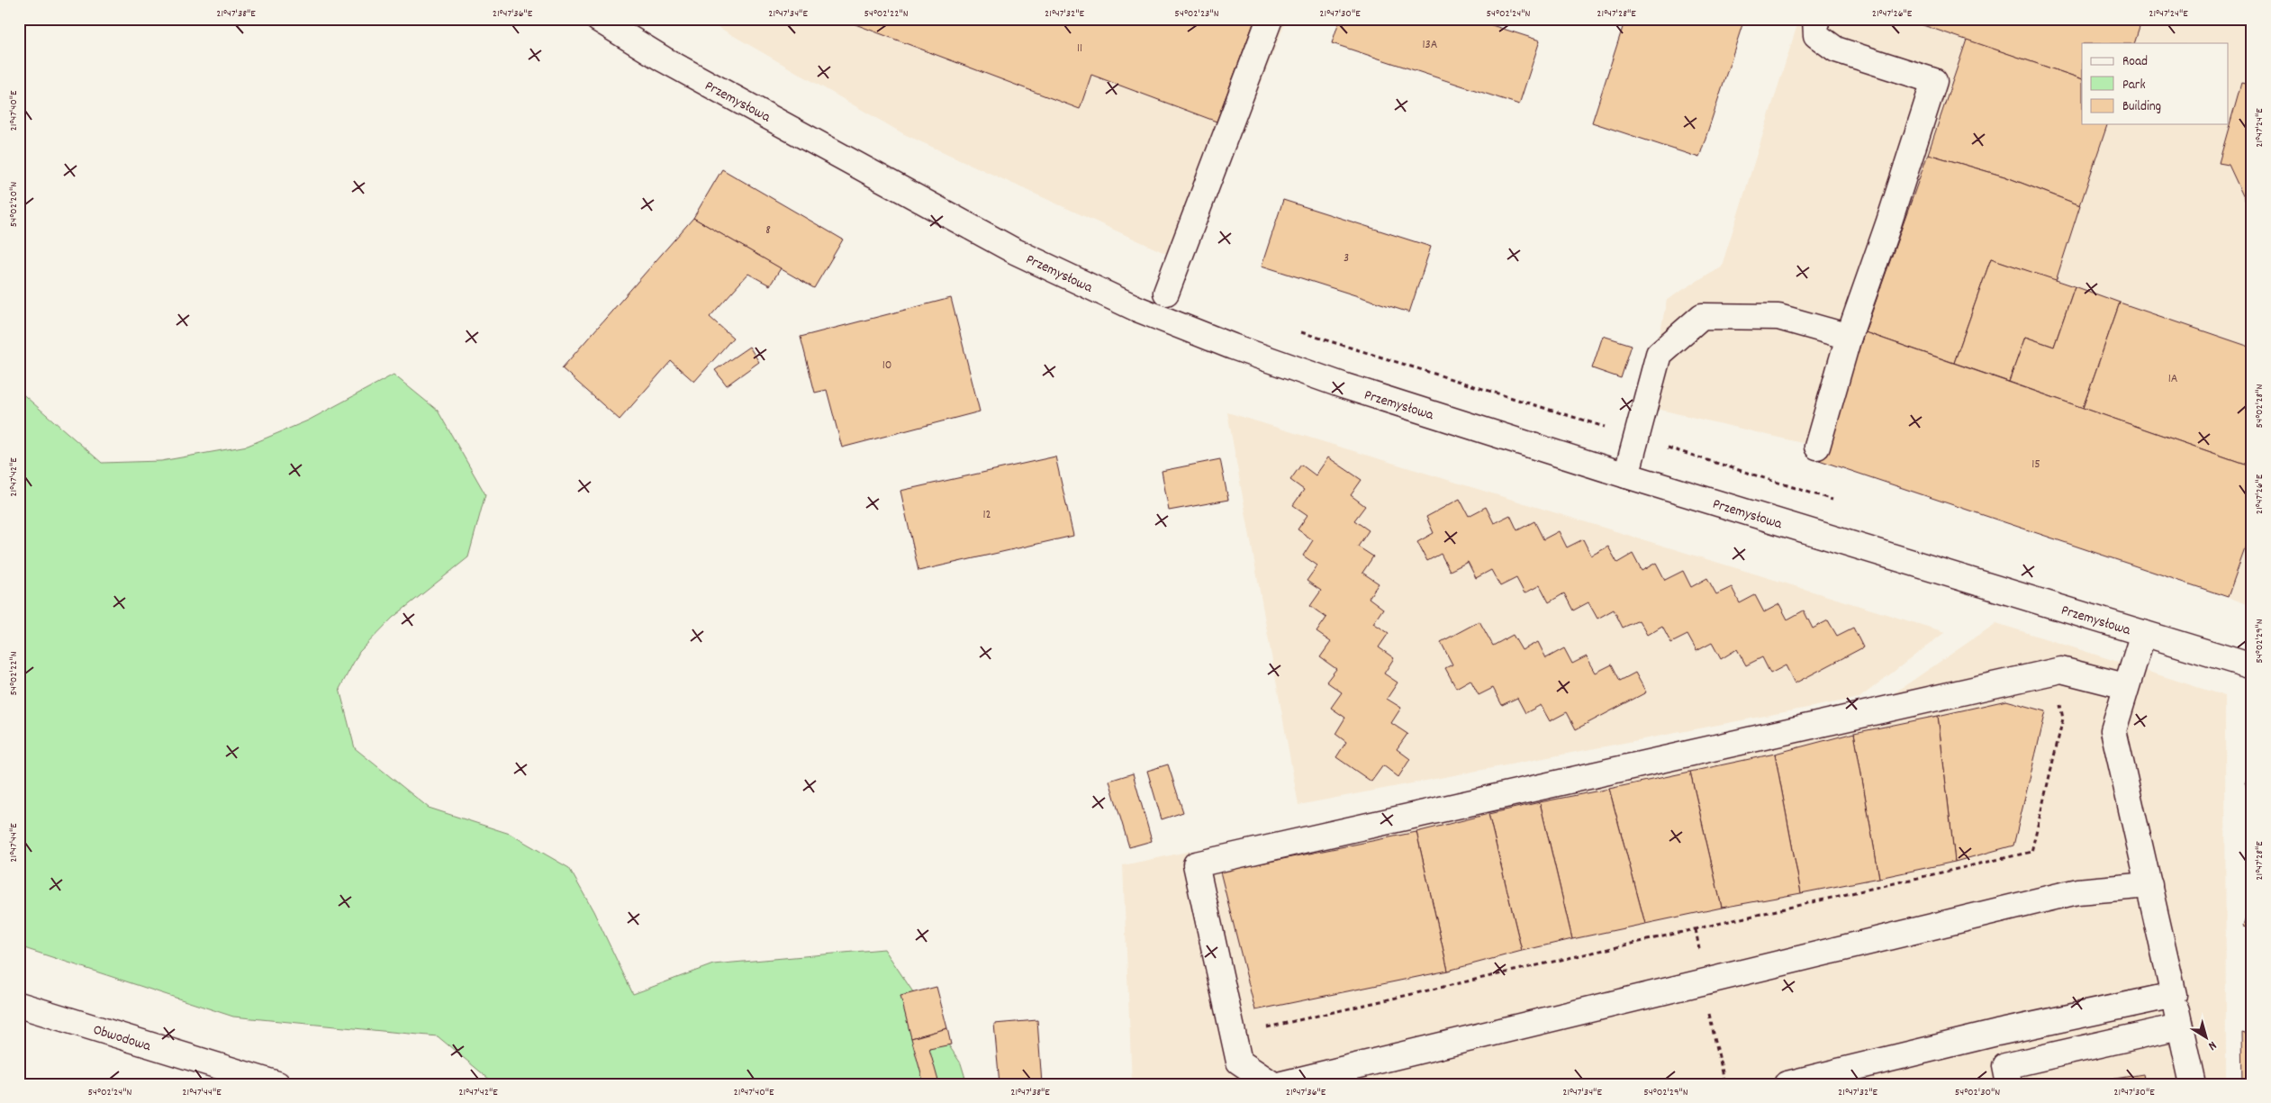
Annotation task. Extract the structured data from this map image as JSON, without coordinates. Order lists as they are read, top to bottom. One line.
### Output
{"streets":{"street":["Przemysłowa","Obwodowa"]},"house_numbers":["13A","11","8","3","10","1A","15","12"],"legend":["Road","Park","Building"],"north":"bottom right","coordinates":["21°47'38\"E","21°47'36\"E","21°47'34\"E","54°02'22\"N","21°47'32\"E","54°02'23\"N","21°47'30\"E","54°02'24\"N","21°47'28\"E","21°47'26\"E","21°47'24\"E","21°47'40\"E","54°02'20\"N","54°02'28\"N","21°47'42\"E","54°02'29\"N","21°47'44\"E","54°02'30\"N"]}
